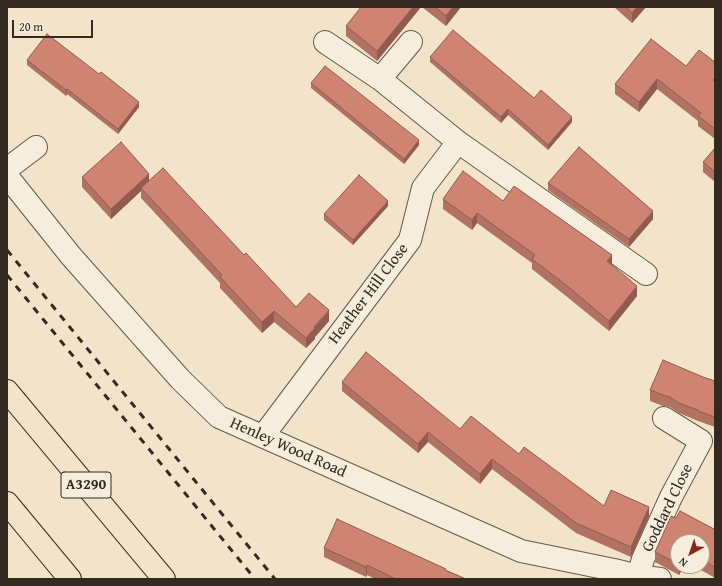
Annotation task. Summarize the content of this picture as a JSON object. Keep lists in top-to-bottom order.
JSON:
{
  "streets": {
    "main road": ["A3290"],
    "street": ["Heather Hill Close", "Henley Wood Road", "Goddard Close"]
  },
  "crossings": [
    ["Heather Hill Close", "Henley Wood Road"],
    ["Henley Wood Road", "Goddard Close"]
  ],
  "scale_bar": "20 m",
  "north": "bottom left"
}
